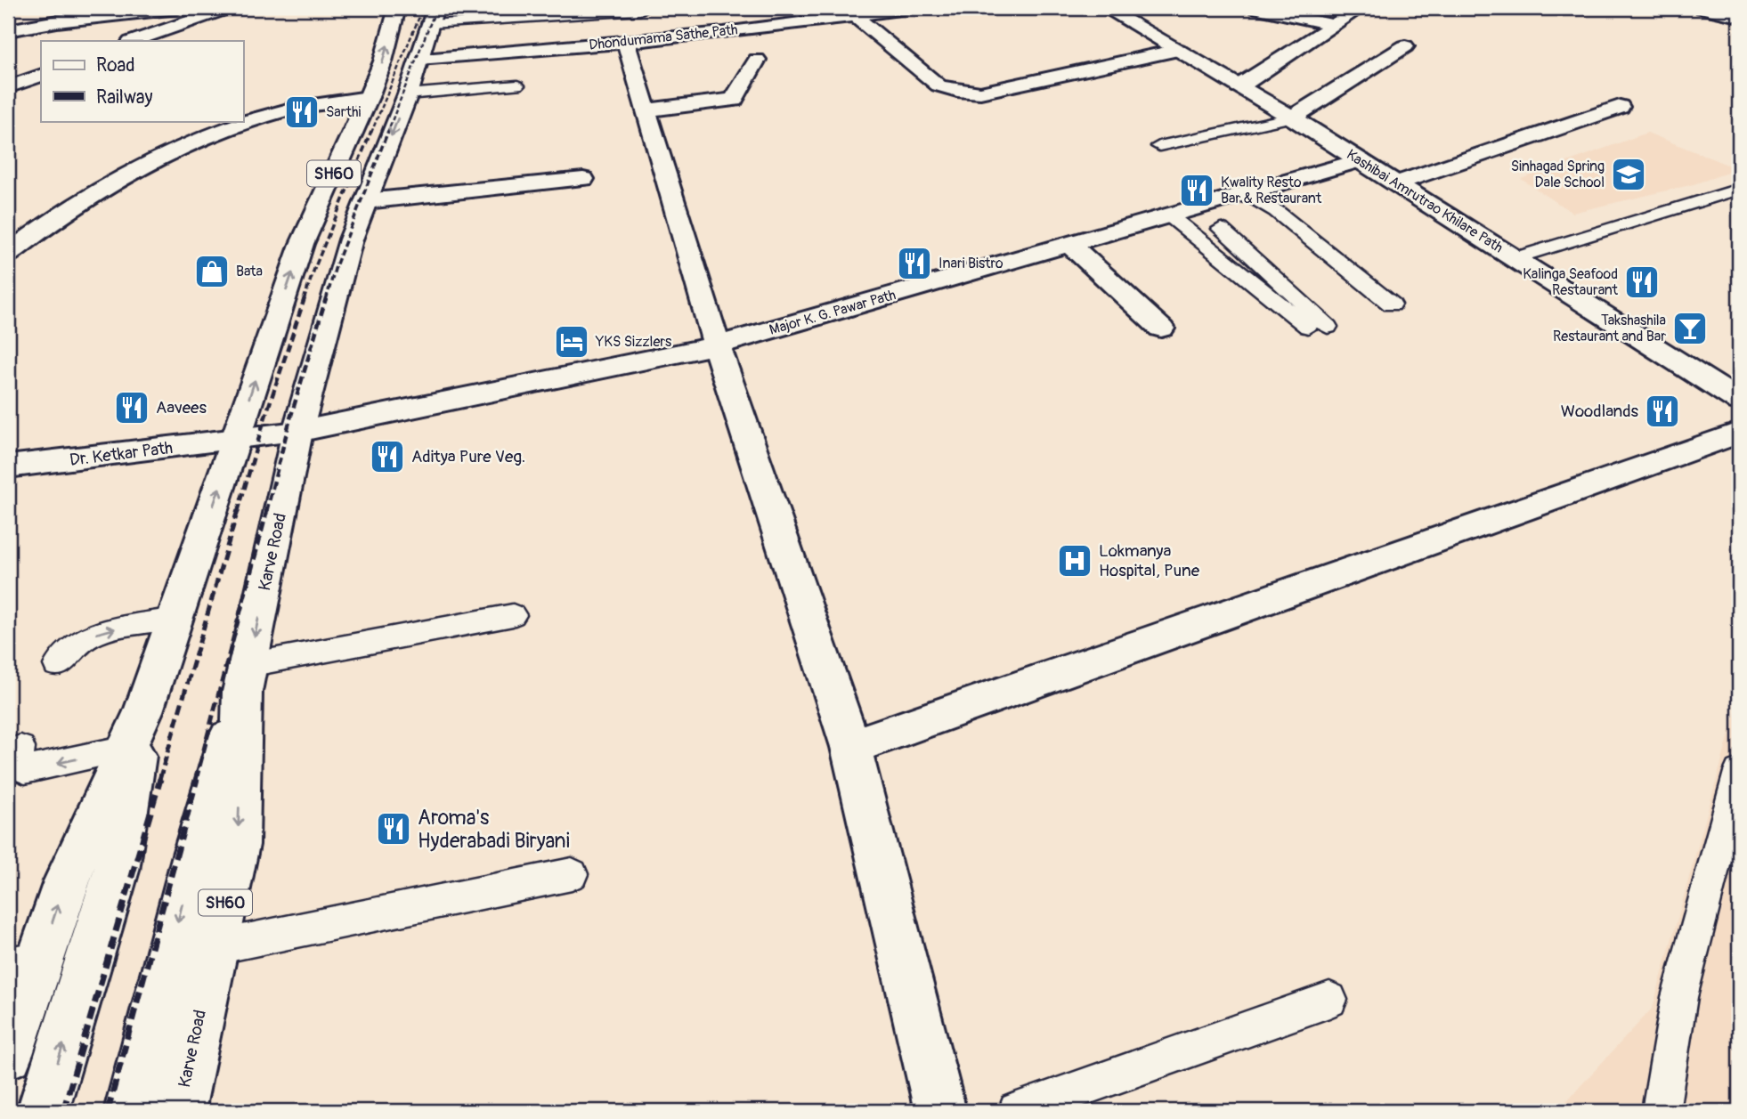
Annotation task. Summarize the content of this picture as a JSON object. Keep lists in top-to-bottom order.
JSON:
{
  "streets": {
    "street": [
      "Dhondumama Sathe Path",
      "SH60",
      "Kashibai Amrutrao Khilare Path",
      "Major K. G. Pawar Path",
      "Dr. Ketkar Path",
      "Karve Road"
    ]
  },
  "crossings": [
    ["Dhondumama Sathe Path", "Karve Road"],
    ["SH60", "Dr. Ketkar Path"],
    ["Kashibai Amrutrao Khilare Path", "Major K. G. Pawar Path"],
    ["Major K. G. Pawar Path", "Dr. Ketkar Path"],
    ["Major K. G. Pawar Path", "Karve Road"],
    ["Dr. Ketkar Path", "Karve Road"]
  ],
  "places": {
    "restaurant": [
      "Sarthi",
      "Kwality Resto Bar & Restaurant",
      "Inari Bistro",
      "Kalinga Seafood Restaurant",
      "Aavees",
      "Woodlands",
      "Aditya Pure Veg.",
      "Aroma's Hyderabadi Biryani"
    ],
    "school or university": ["Sinhagad Spring Dale School"],
    "shop": ["Bata"],
    "bar": ["Takshashila Restaurant and Bar"],
    "hotel": ["YKS Sizzlers"],
    "hospital": ["Lokmanya Hospital, Pune"]
  },
  "legend": ["Road", "Railway"]
}
